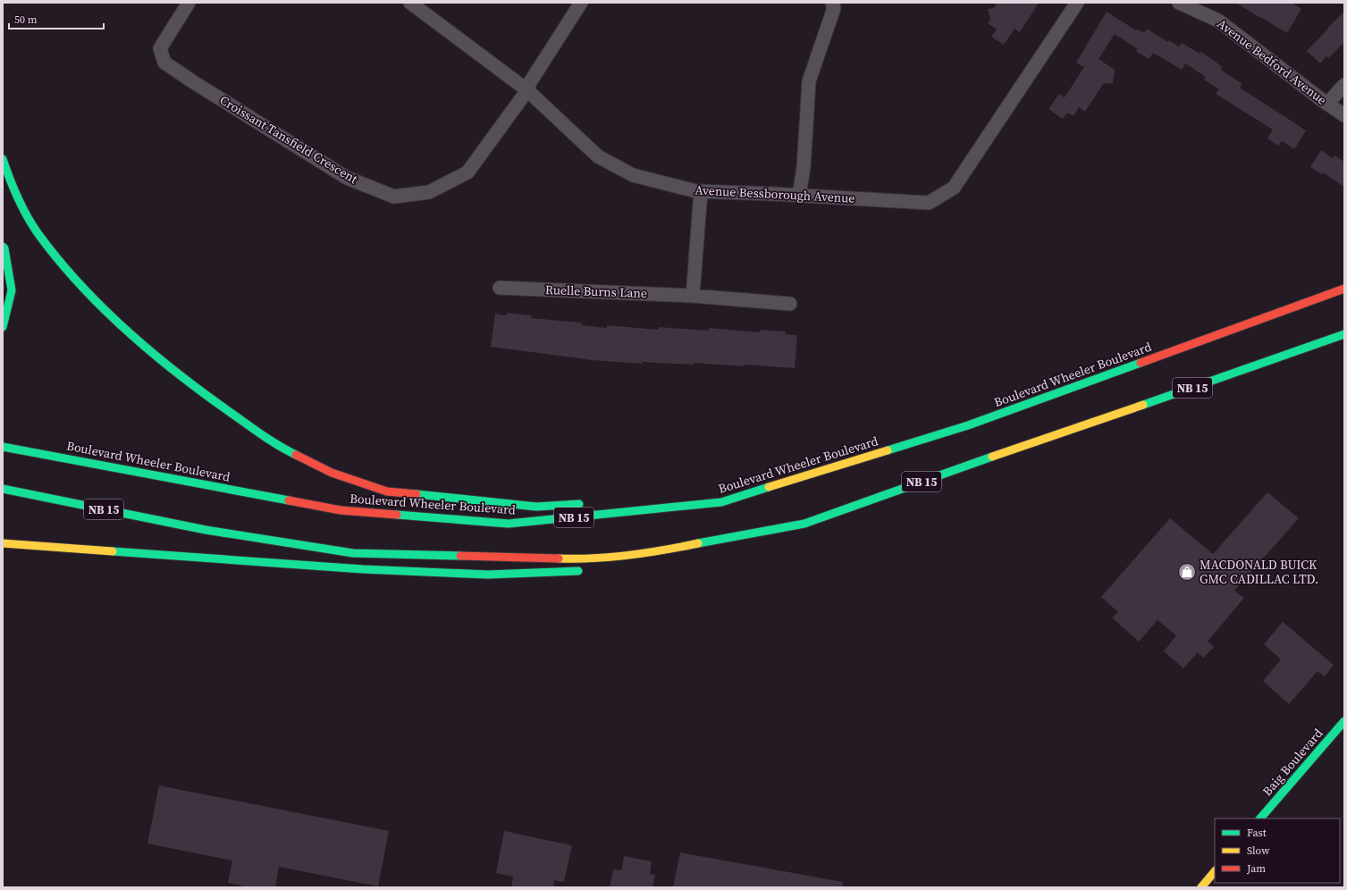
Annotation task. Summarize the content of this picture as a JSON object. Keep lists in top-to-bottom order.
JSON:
{
  "streets": {
    "main road": ["Boulevard Wheeler Boulevard", "NB 15", "Baig Boulevard"],
    "street": [
      "Avenue Bedford Avenue",
      "Croissant Tansfield Crescent",
      "Avenue Bessborough Avenue",
      "Ruelle Burns Lane"
    ]
  },
  "crossings": [
    ["Croissant Tansfield Crescent", "Avenue Bessborough Avenue"]
  ],
  "places": {
    "shop": ["MACDONALD BUICK GMC CADILLAC LTD."]
  },
  "legend": ["Fast", "Slow", "Jam"],
  "scale_bar": "50 m"
}
